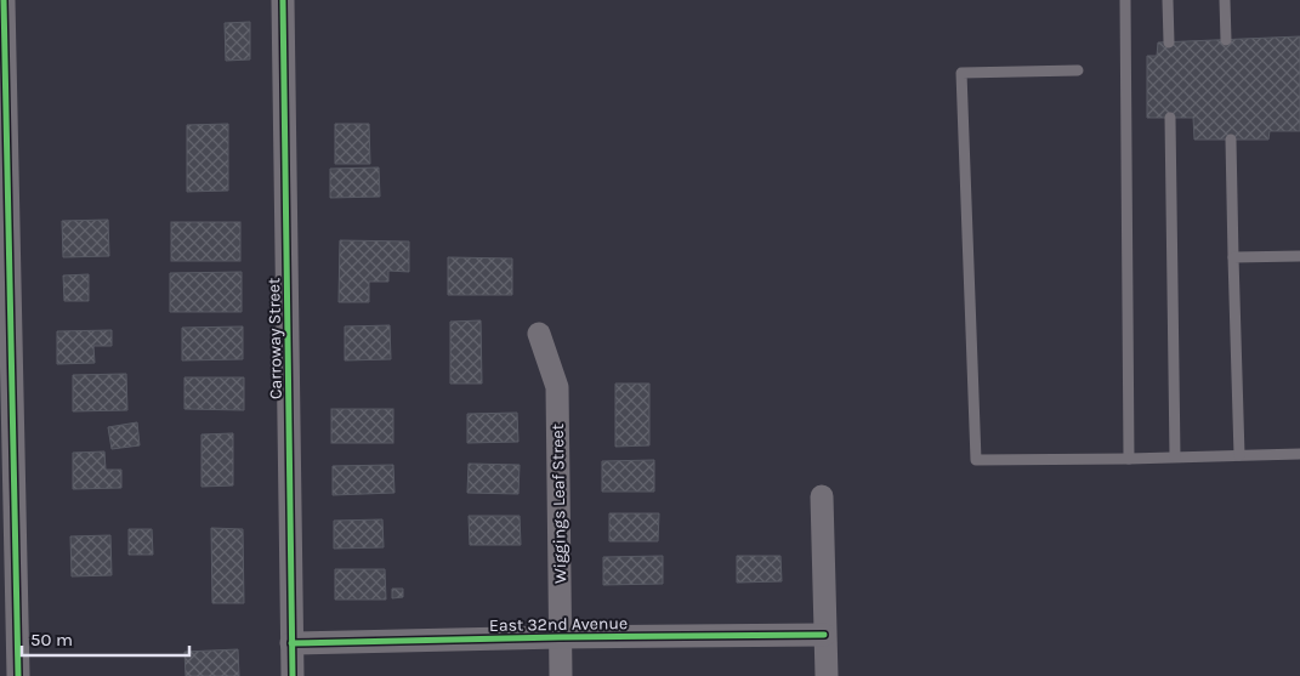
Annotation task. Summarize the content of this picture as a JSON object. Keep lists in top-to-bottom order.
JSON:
{
  "streets": {
    "street": ["Carroway Street", "Wiggings Leaf Street", "East 32nd Avenue"]
  },
  "crossings": [
    ["Carroway Street", "East 32nd Avenue"],
    ["Wiggings Leaf Street", "East 32nd Avenue"]
  ],
  "scale_bar": "50 m"
}
